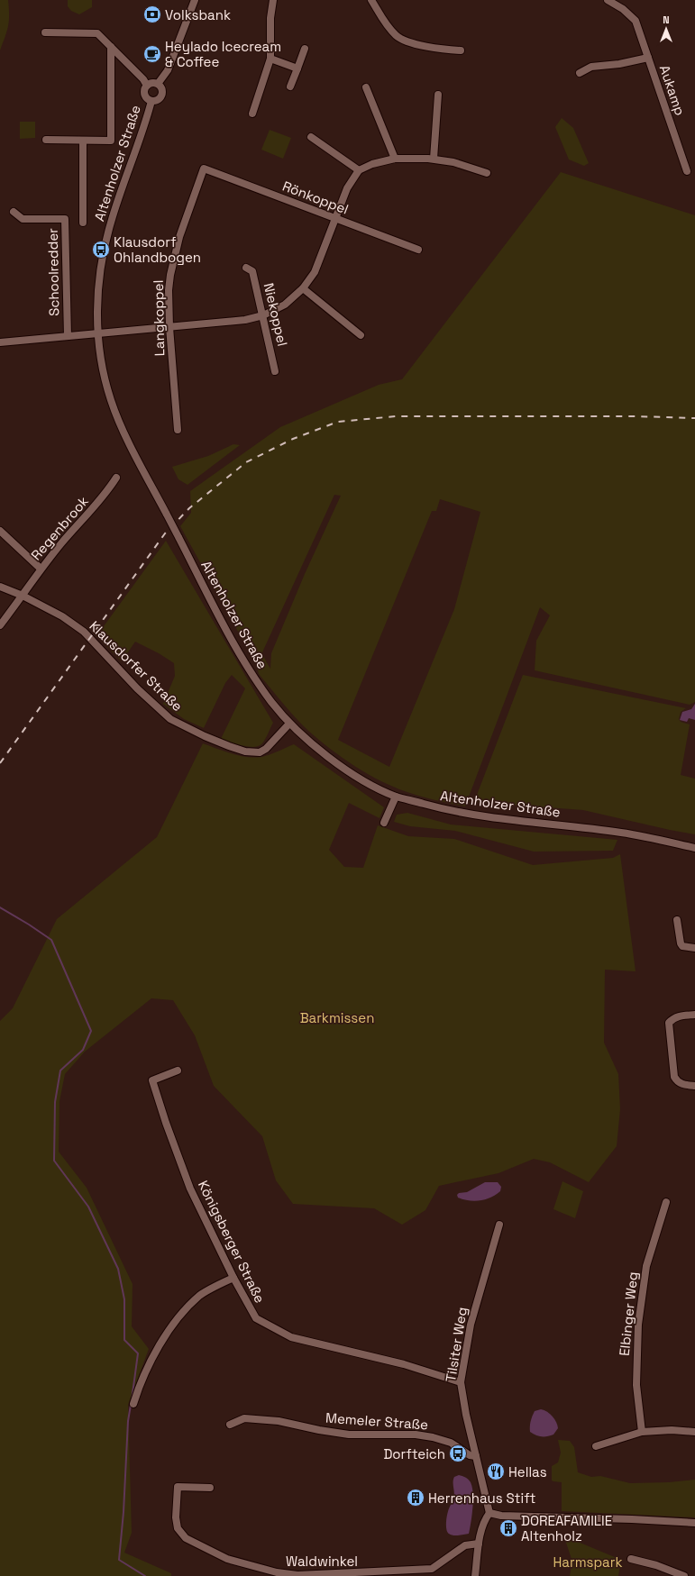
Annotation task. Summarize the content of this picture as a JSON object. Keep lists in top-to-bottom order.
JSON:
{
  "streets": {
    "street": [
      "Aukamp",
      "Altenholzer Straße",
      "Rönkoppel",
      "Schoolredder",
      "Niekoppel",
      "Langkoppel",
      "Regenbrook",
      "Klausdorfer Straße",
      "Königsberger Straße",
      "Elbinger Weg",
      "Tilsiter Weg",
      "Memeler Straße",
      "Waldwinkel"
    ]
  },
  "crossings": [
    ["Altenholzer Straße", "Schoolredder"],
    ["Altenholzer Straße", "Klausdorfer Straße"],
    ["Rönkoppel", "Schoolredder"],
    ["Rönkoppel", "Langkoppel"],
    ["Schoolredder", "Niekoppel"],
    ["Schoolredder", "Langkoppel"],
    ["Regenbrook", "Klausdorfer Straße"],
    ["Königsberger Straße", "Tilsiter Weg"],
    ["Tilsiter Weg", "Memeler Straße"]
  ],
  "parks": ["Barkmissen", "Harmspark"],
  "places": {
    "bank": ["Volksbank"],
    "cafe": ["Heylado Icecream & Coffee"],
    "bus stop": ["Klausdorf Ohlandbogen", "Dorfteich"],
    "restaurant": ["Hellas"],
    "building": ["Herrenhaus Stift", "DOREAFAMILIE Altenholz"]
  },
  "north": "top"
}
